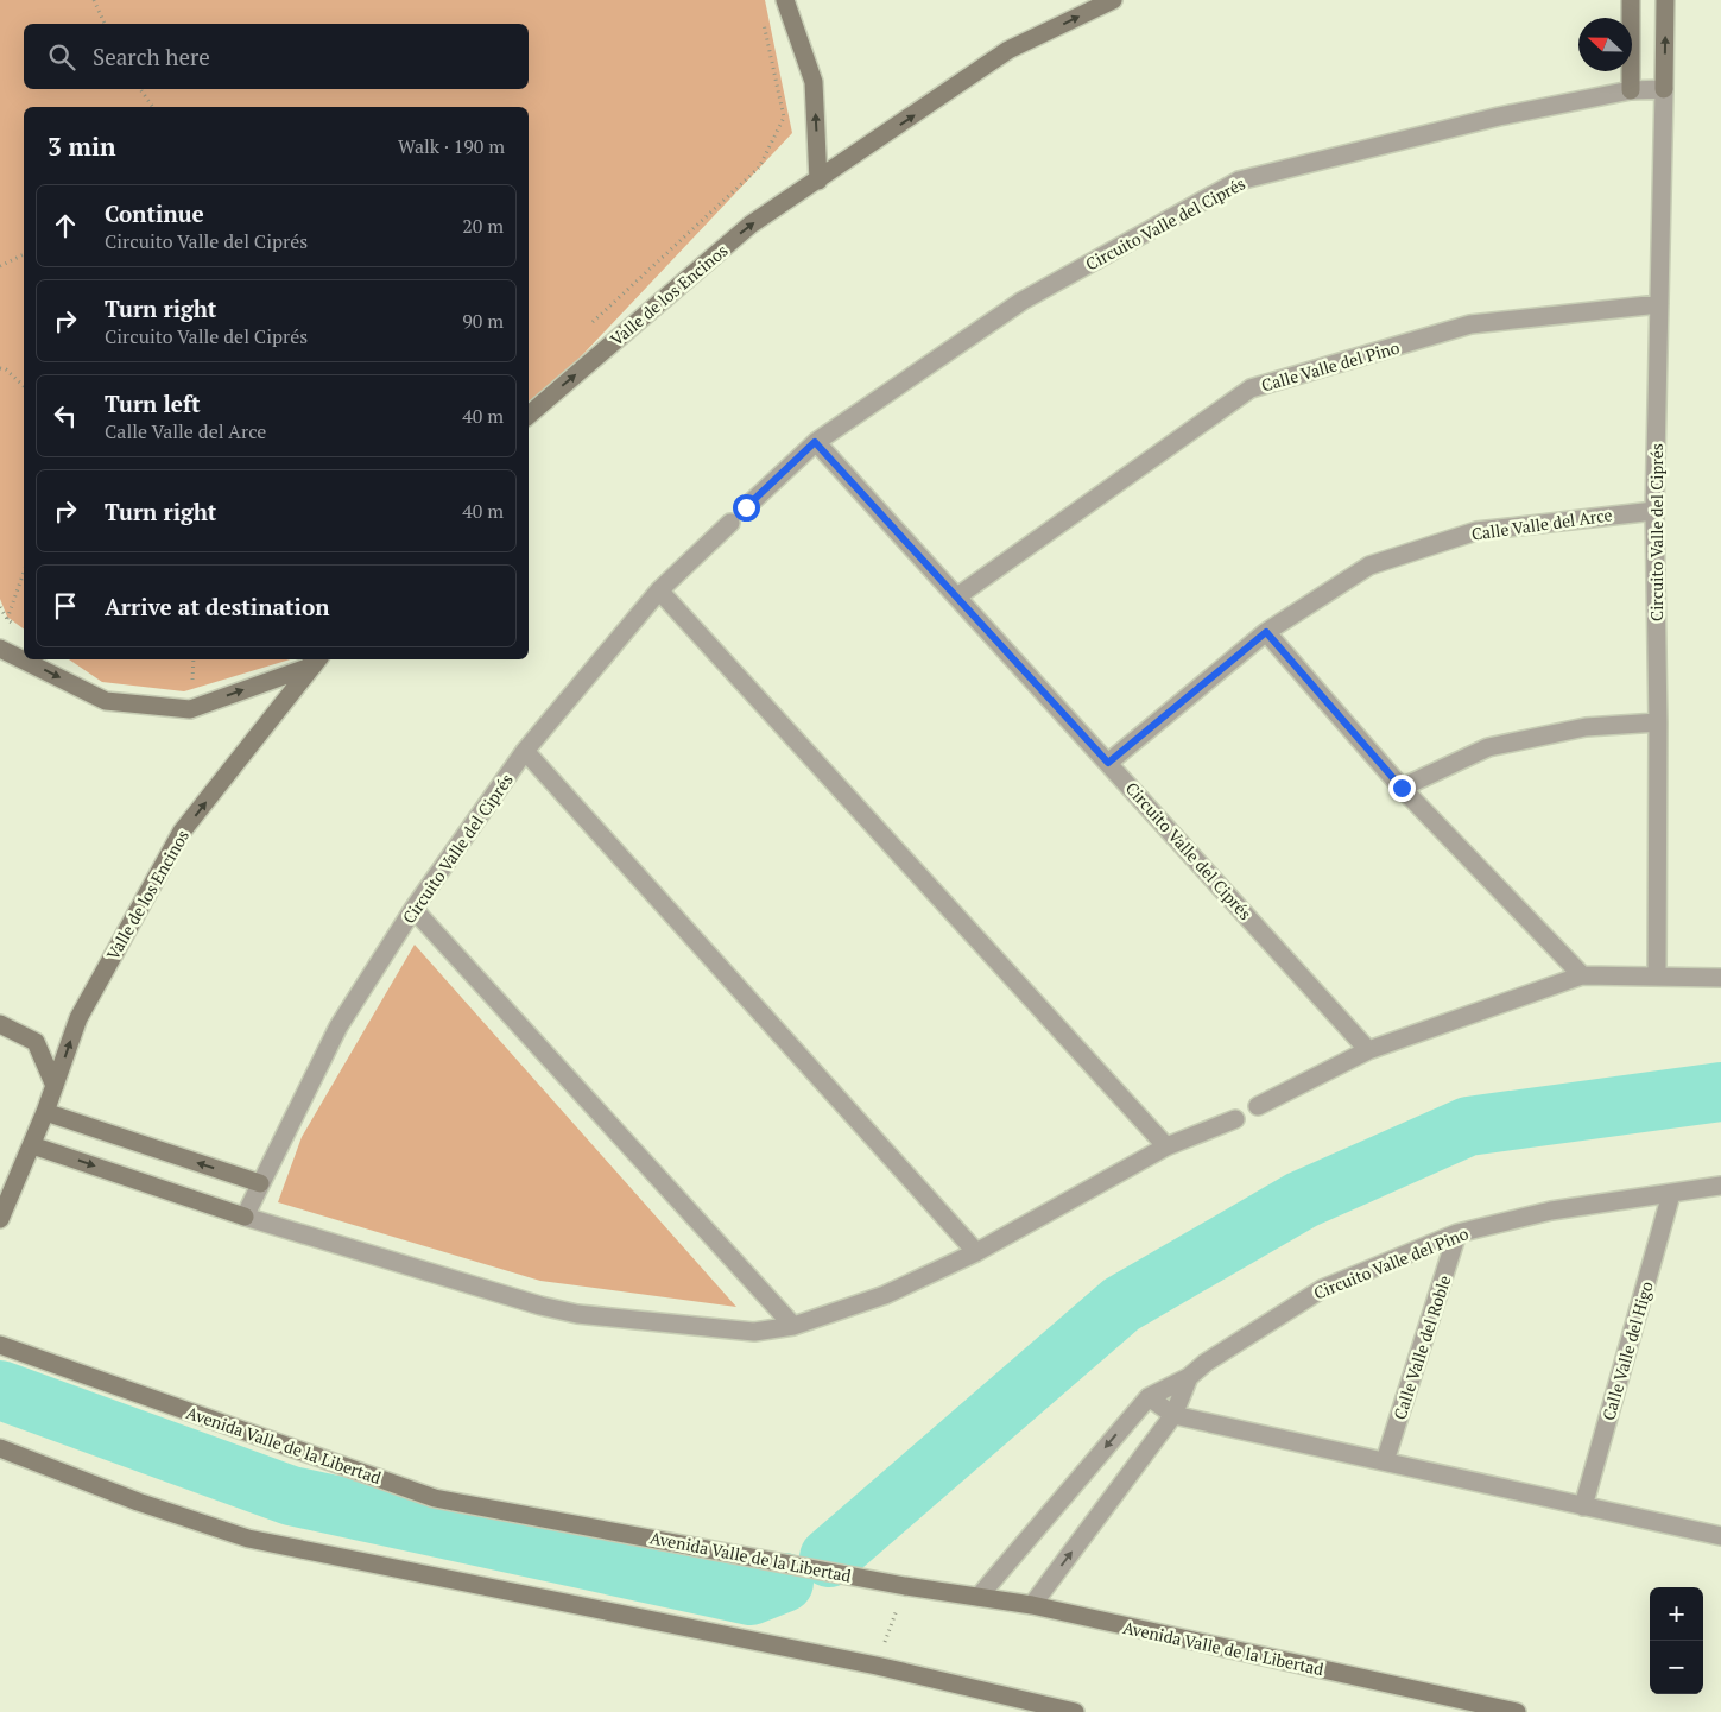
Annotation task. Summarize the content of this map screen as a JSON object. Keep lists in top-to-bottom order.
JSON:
{
  "streets": {
    "street": [
      "Circuito Valle del Ciprés",
      "Valle de los Encinos",
      "Calle Valle del Pino",
      "Calle Valle del Arce",
      "Circuito Valle del Pino",
      "Calle Valle del Roble",
      "Calle Valle del Higo",
      "Avenida Valle de la Libertad"
    ]
  },
  "crossings": [
    ["Circuito Valle del Ciprés", "Calle Valle del Pino"],
    ["Circuito Valle del Ciprés", "Calle Valle del Arce"],
    ["Circuito Valle del Pino", "Calle Valle del Roble"],
    ["Circuito Valle del Pino", "Calle Valle del Higo"],
    ["Circuito Valle del Pino", "Avenida Valle de la Libertad"]
  ],
  "one_way": ["Valle de los Encinos"],
  "north": "left",
  "page": {
    "search": "Search here",
    "heading": ["3 min", "Walk · 190 m"],
    "list": [
      ["Continue", "Circuito Valle del Ciprés", "20 m"],
      ["Turn right", "Circuito Valle del Ciprés", "90 m"],
      ["Turn left", "Calle Valle del Arce", "40 m"],
      ["Turn right", "40 m"],
      "Arrive at destination"
    ],
    "map_buttons": ["+", "−"]
  }
}
